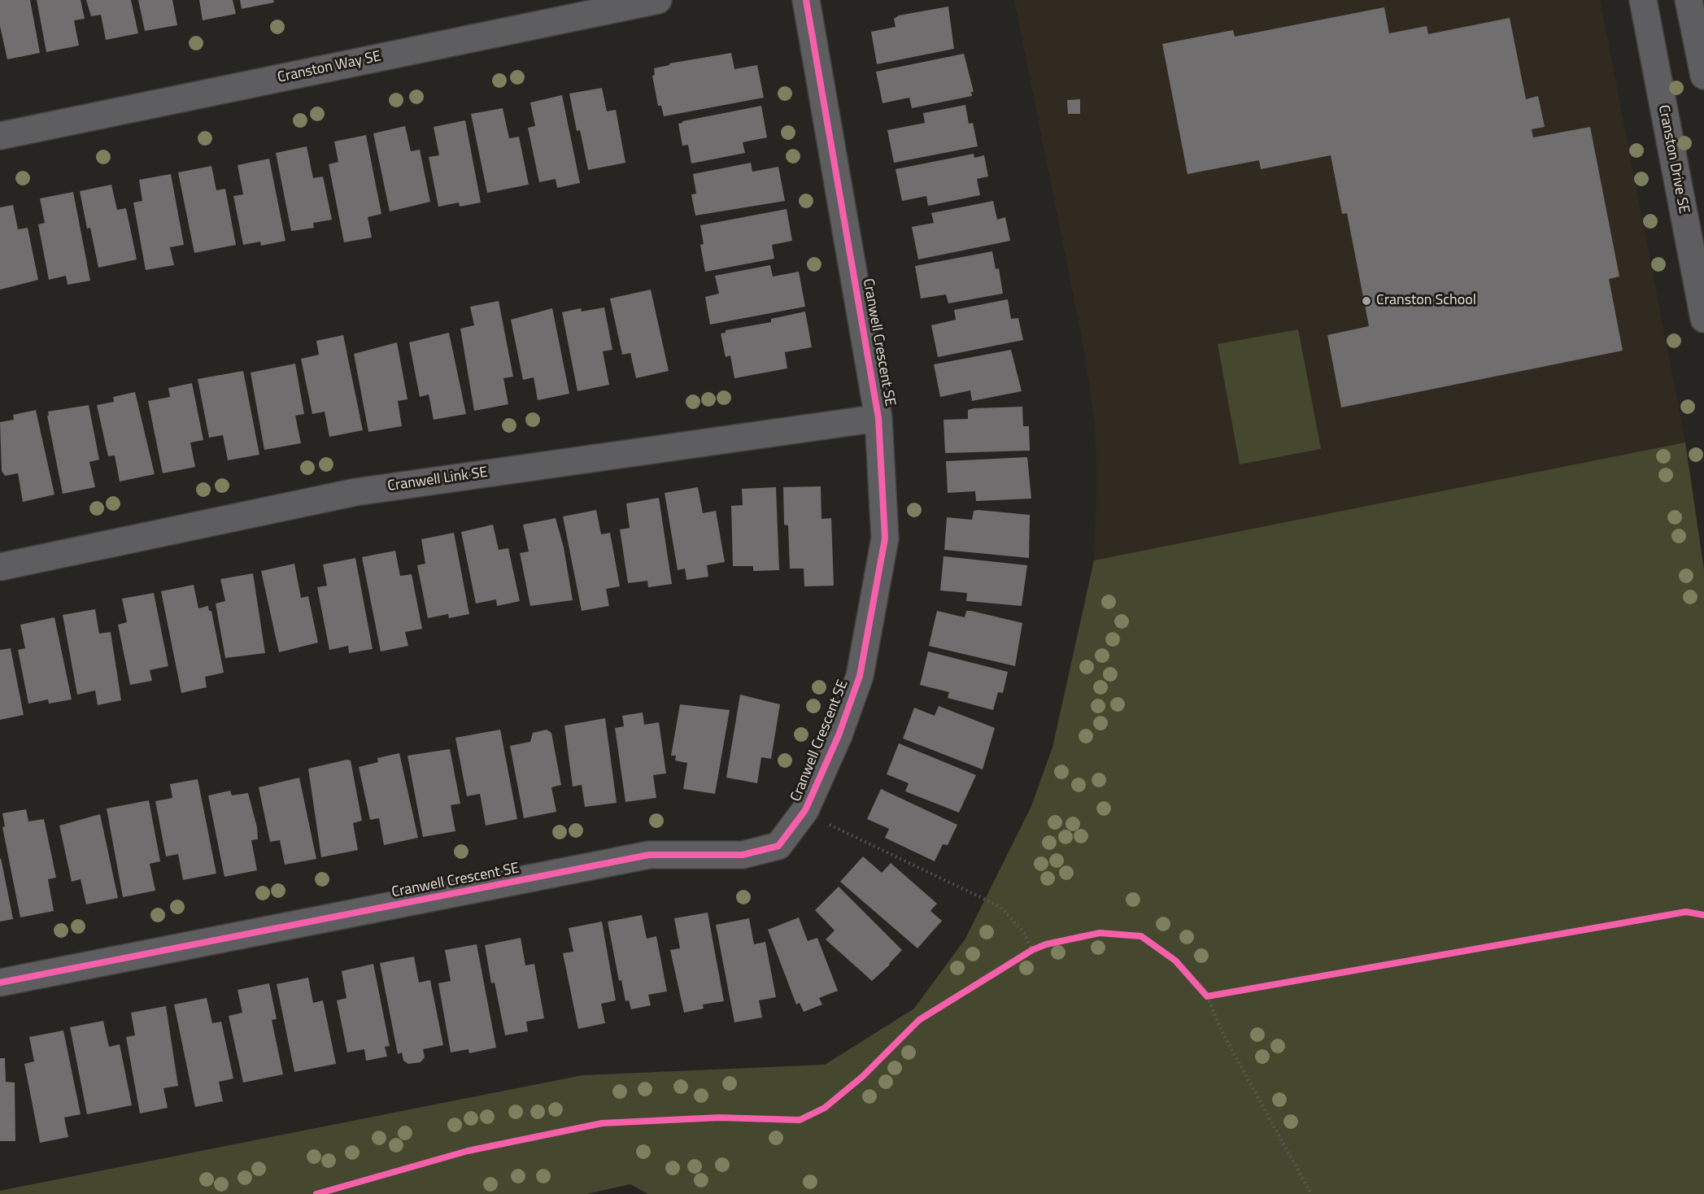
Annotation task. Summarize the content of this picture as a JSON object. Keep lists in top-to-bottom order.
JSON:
{
  "streets": {
    "street": [
      "Cranston Way SE",
      "Cranston Drive SE",
      "Cranwell Crescent SE",
      "Cranwell Link SE"
    ]
  },
  "crossings": [
    ["Cranwell Crescent SE", "Cranwell Link SE"]
  ],
  "places": ["Cranston School"]
}
